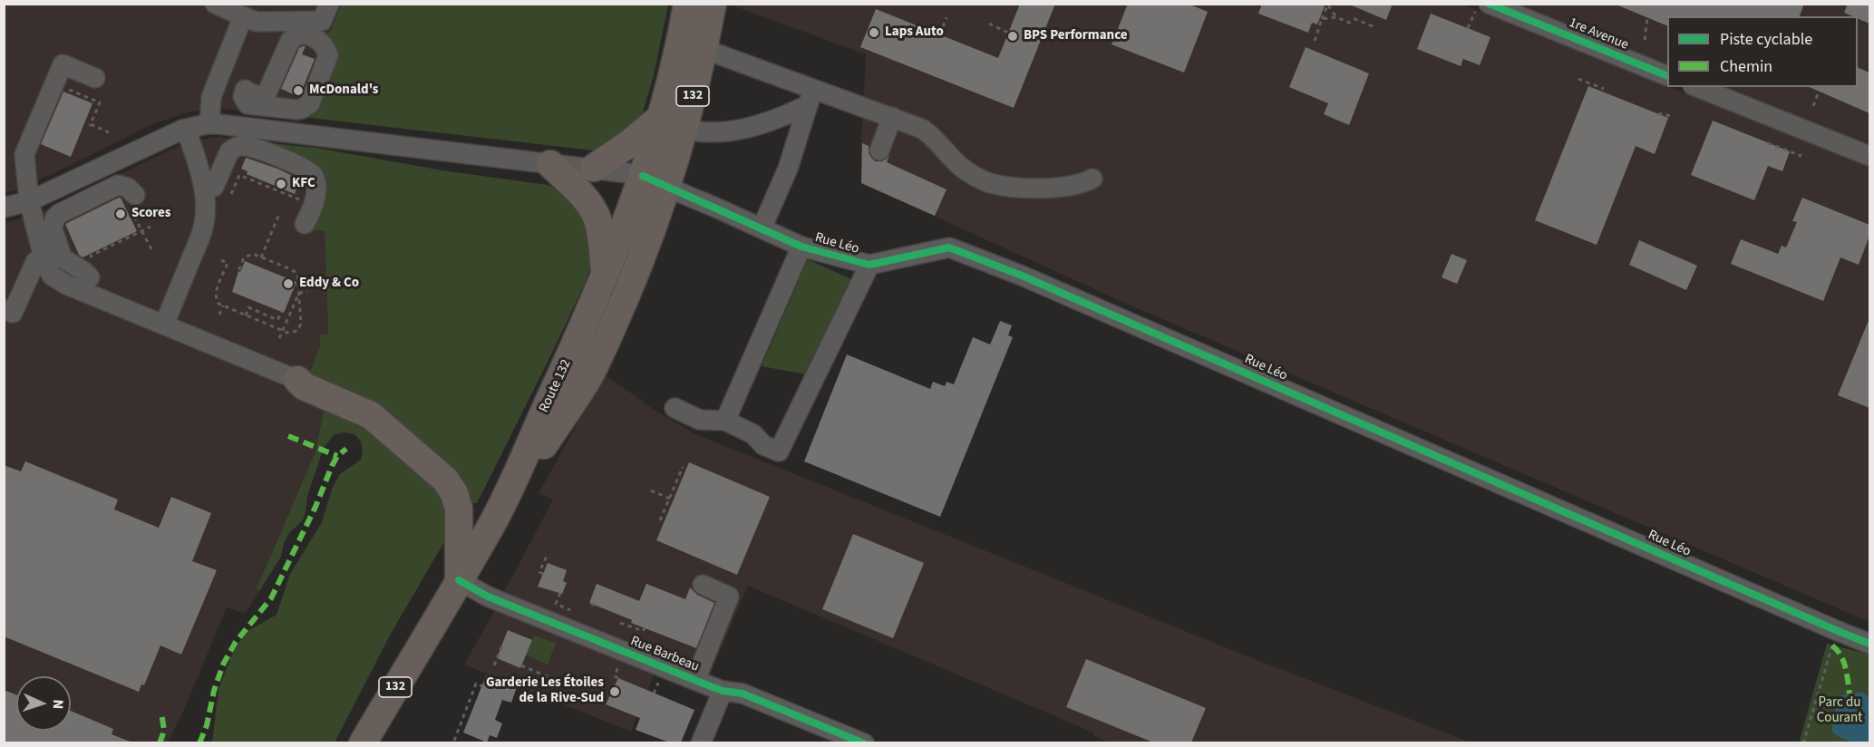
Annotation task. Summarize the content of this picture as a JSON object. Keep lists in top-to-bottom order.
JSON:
{
  "streets": {
    "highway": ["132", "Route 132"],
    "street": ["1re Avenue", "Rue Léo", "Rue Barbeau"]
  },
  "crossings": [
    ["Rue Léo", "Route 132"],
    ["Route 132", "Rue Barbeau"]
  ],
  "parks": ["Parc du Courant"],
  "places": [
    "Laps Auto",
    "BPS Performance",
    "McDonald's",
    "KFC",
    "Scores",
    "Eddy & Co",
    "Garderie Les Étoiles de la Rive-Sud"
  ],
  "legend": ["Piste cyclable", "Chemin"],
  "north": "right"
}
